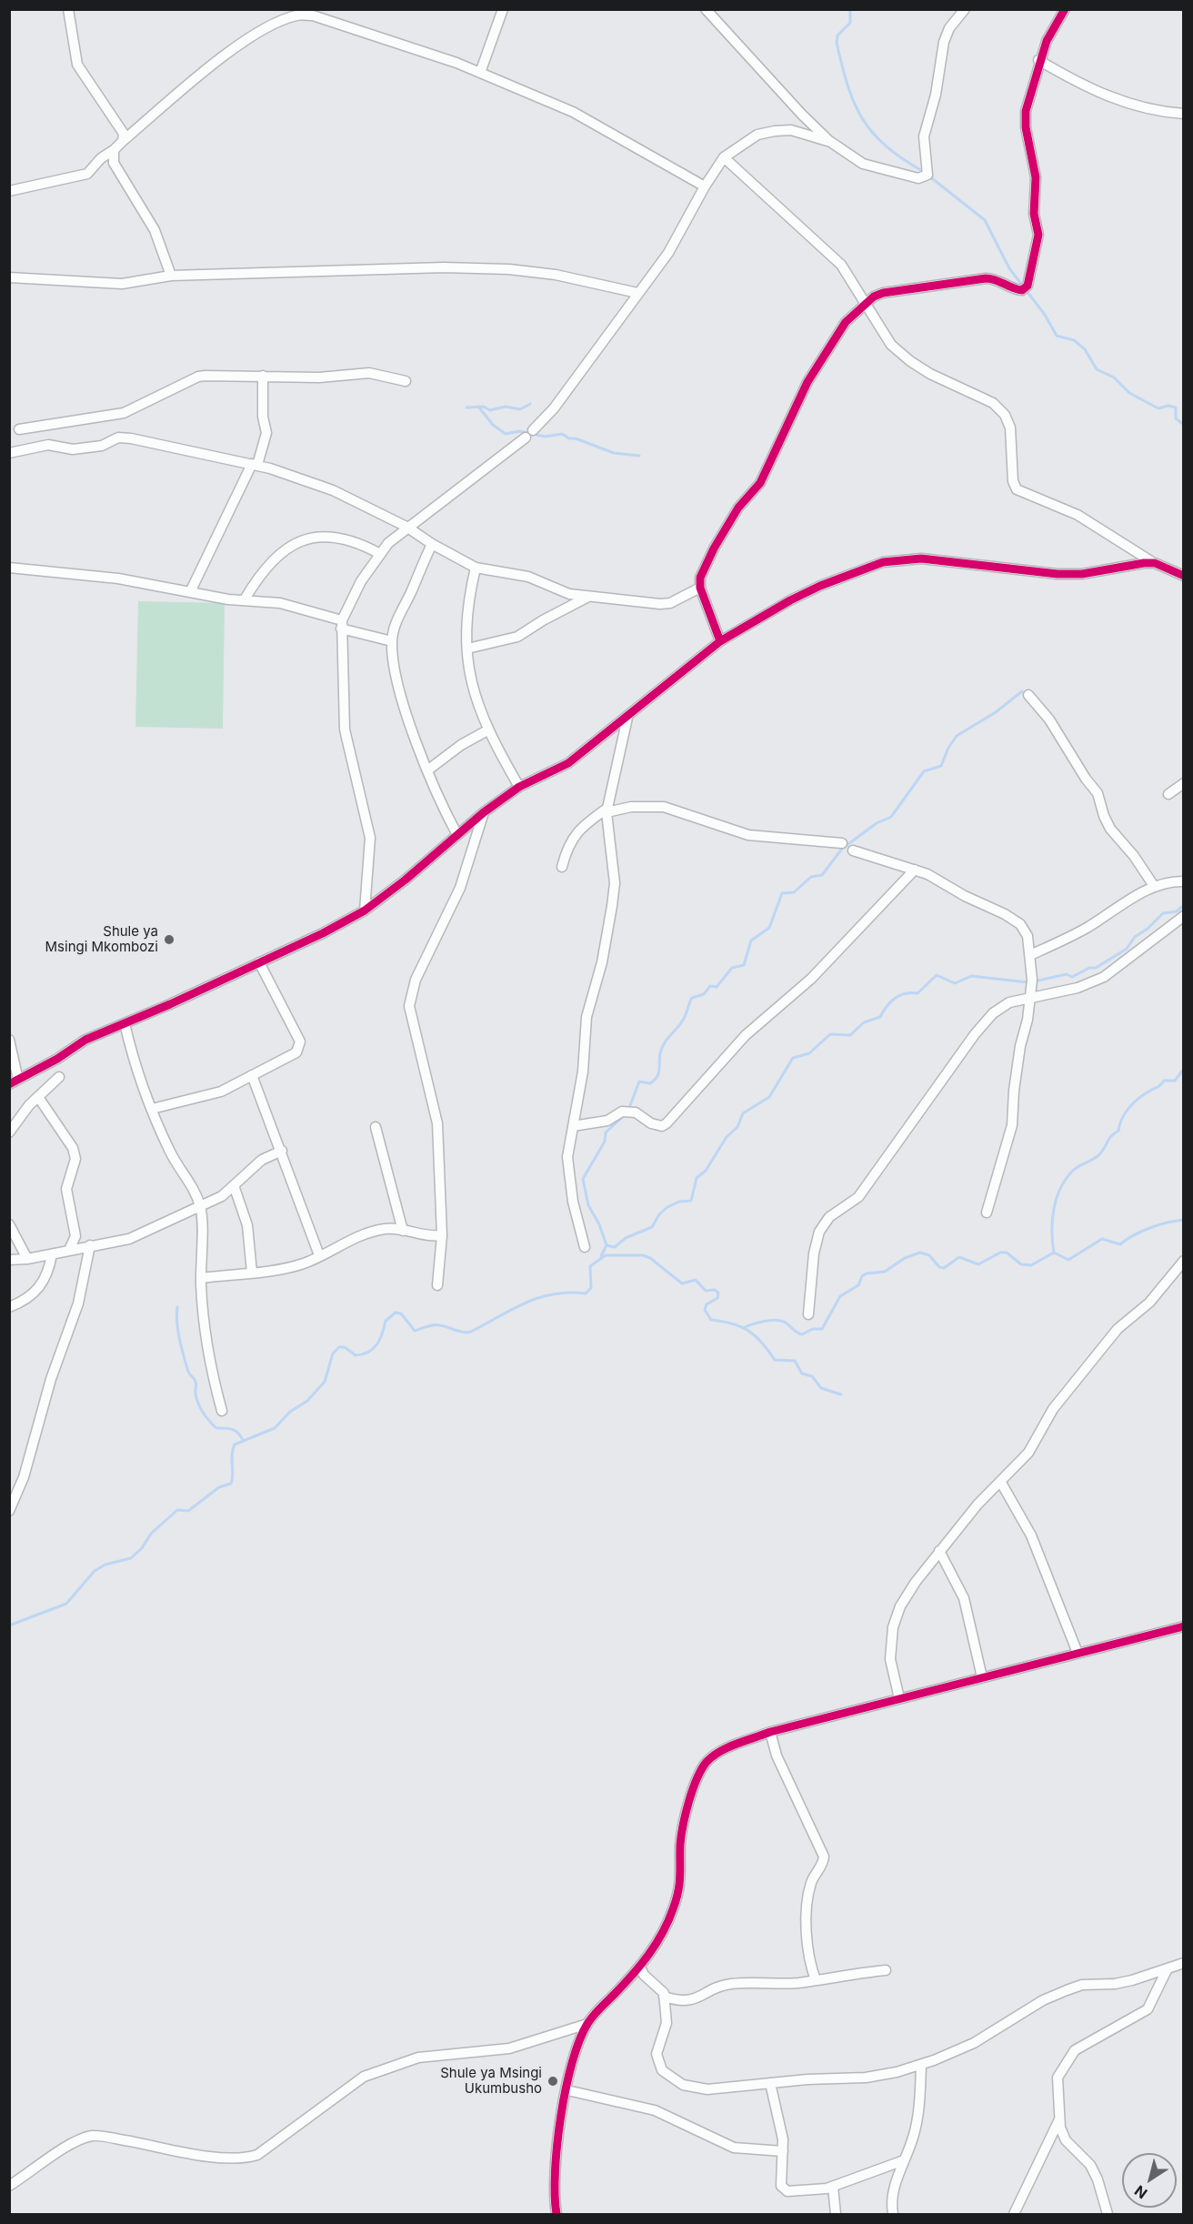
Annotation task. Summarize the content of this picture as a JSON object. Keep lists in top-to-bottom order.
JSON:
{
  "places": ["Shule ya Msingi Mkombozi", "Shule ya Msingi Ukumbusho"],
  "north": "bottom left"
}
